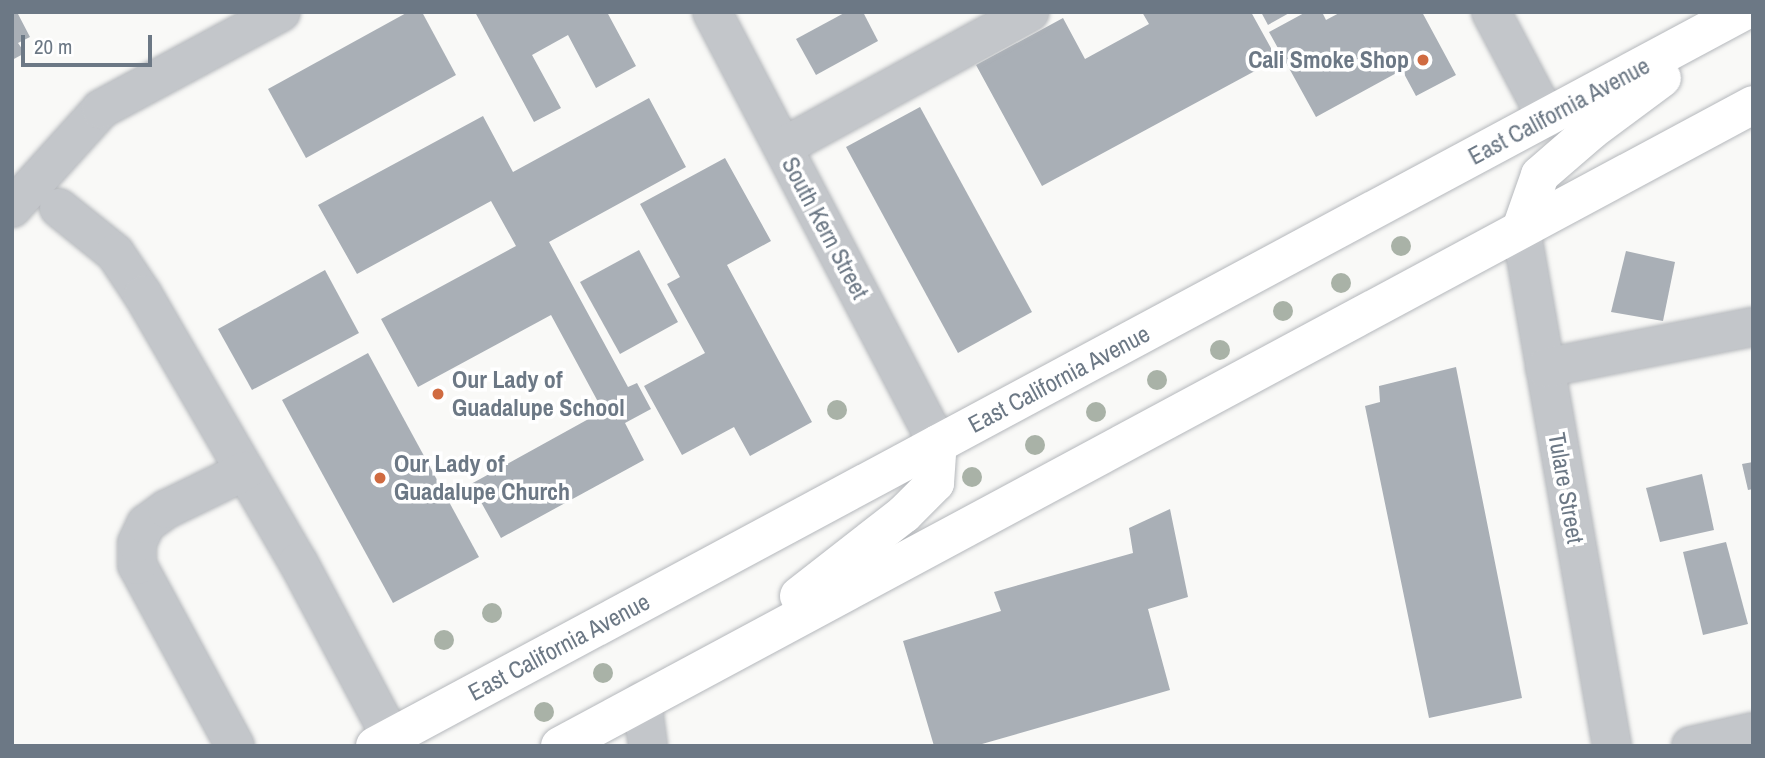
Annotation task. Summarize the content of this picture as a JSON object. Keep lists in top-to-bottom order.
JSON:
{
  "streets": {
    "main road": ["East California Avenue"],
    "street": ["South Kern Street", "Tulare Street"]
  },
  "crossings": [
    ["East California Avenue", "South Kern Street"]
  ],
  "places": ["Cali Smoke Shop", "Our Lady of Guadalupe School", "Our Lady of Guadalupe Church"],
  "scale_bar": "20 m"
}
